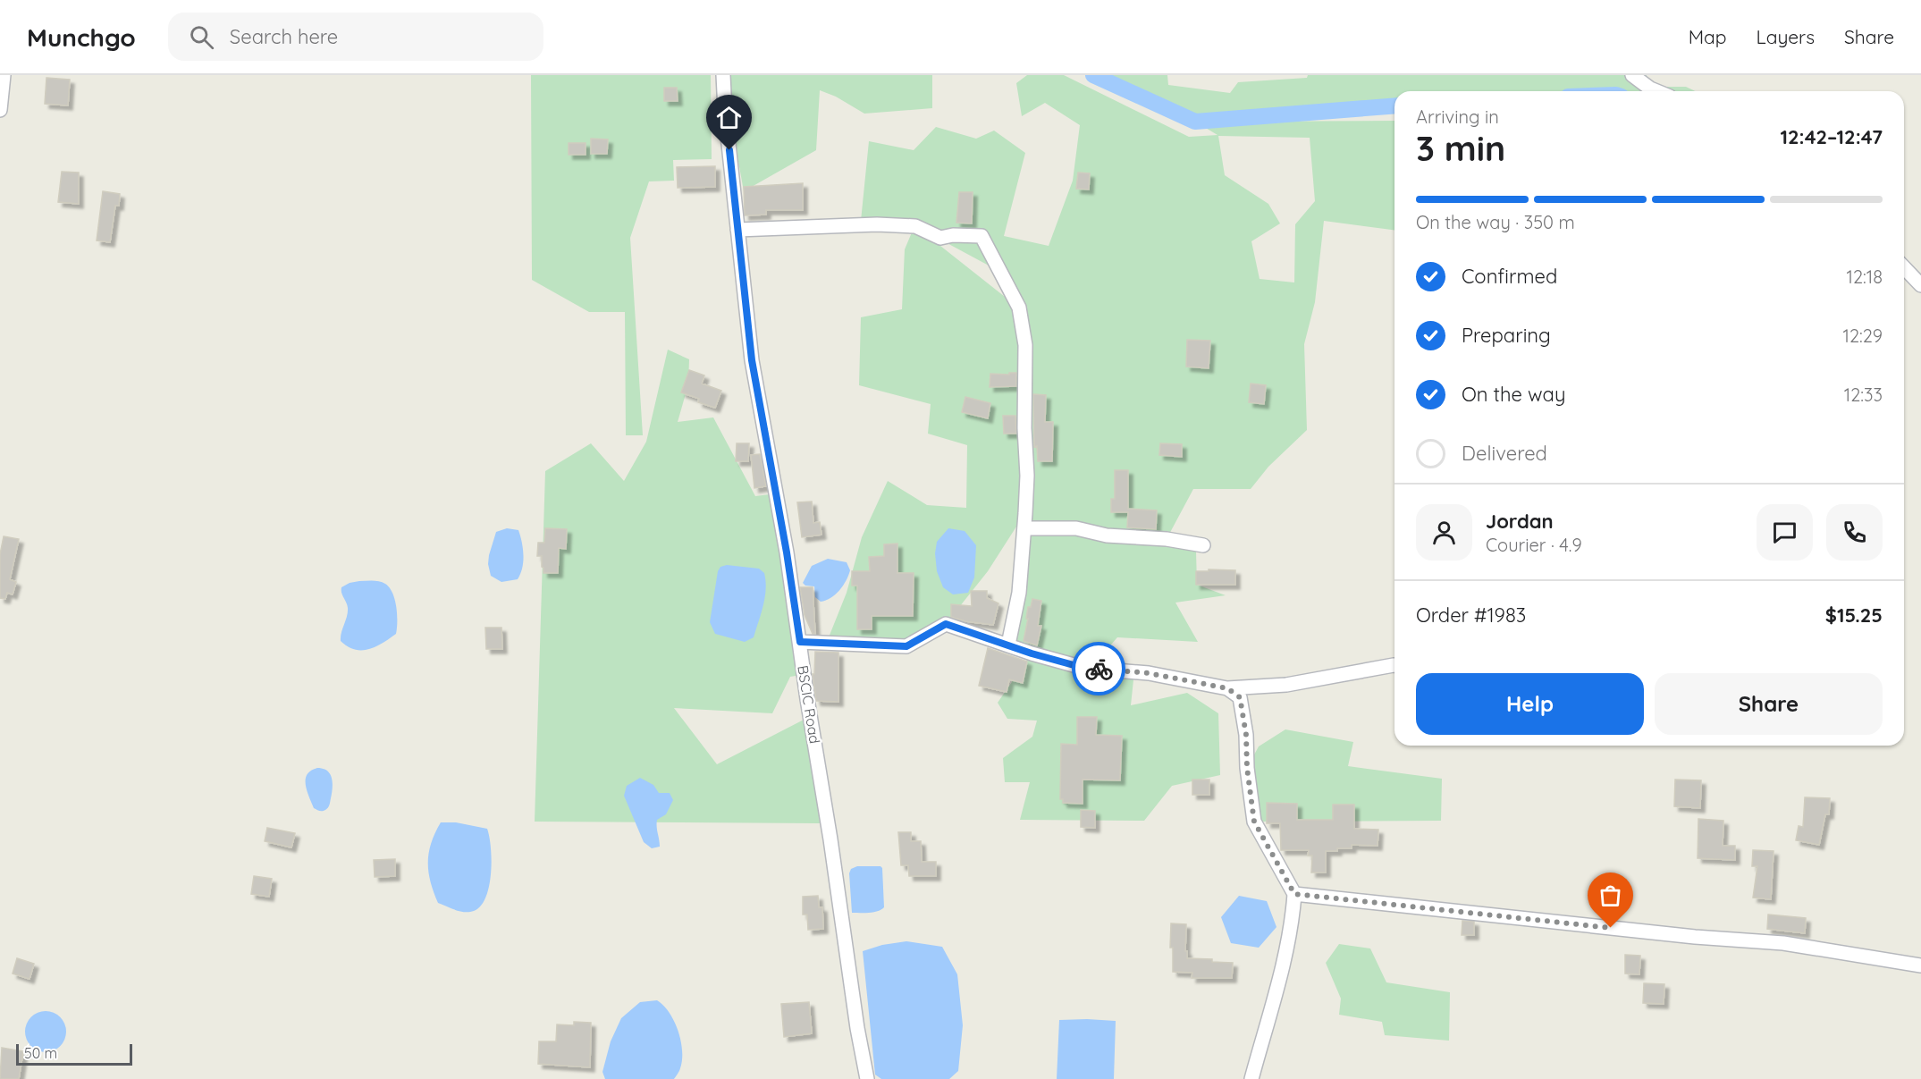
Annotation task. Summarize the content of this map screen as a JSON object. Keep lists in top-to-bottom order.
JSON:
{
  "streets": {
    "street": ["BSCIC Road"]
  },
  "scale_bar": "50 m",
  "page": {
    "header": "Munchgo",
    "search": "Search here",
    "nav": ["Map", "Layers", "Share"],
    "heading": ["3 min", "Arriving in", "12:42–12:47"],
    "panel": [
      "Jordan",
      "Courier · 4.9",
      "Order #1983",
      "$15.25"
    ],
    "bar": "On the way · 350 m",
    "list": [
      ["Confirmed", "12:18"],
      ["Preparing", "12:29"],
      ["On the way", "12:33"],
      "Delivered"
    ],
    "buttons": ["Help", "Share"],
    "scale": "50 m"
  }
}
